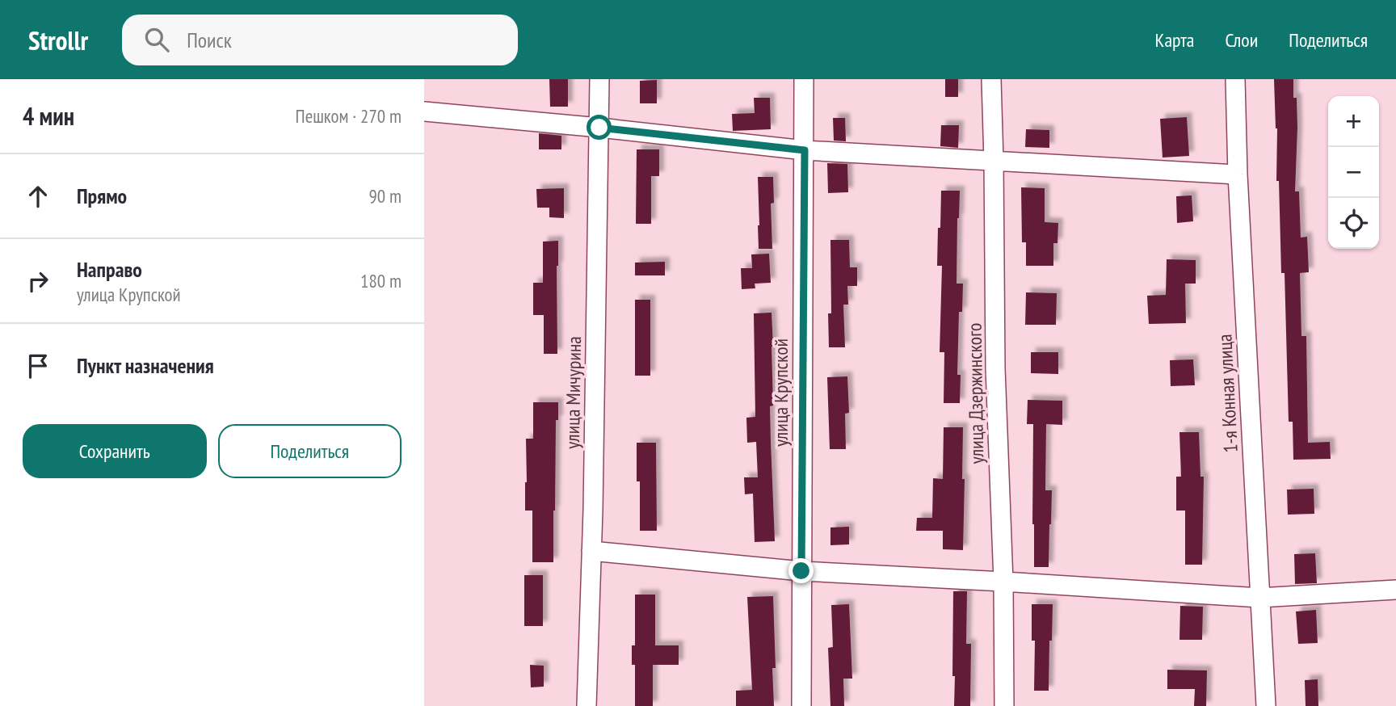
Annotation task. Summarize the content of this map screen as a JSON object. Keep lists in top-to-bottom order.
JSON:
{
  "streets": {
    "street": [
      "улица Мичурина",
      "улица Крупской",
      "улица Дзержинского",
      "1-я Конная улица"
    ]
  },
  "page": {
    "header": "Strollr",
    "search": "Поиск",
    "nav": ["Карта", "Слои", "Поделиться"],
    "heading": ["4 мин", "Пешком · 270 m"],
    "map_buttons": ["+", "−"],
    "list": [
      ["Прямо", "90 m"],
      ["Направо", "улица Крупской", "180 m"],
      "Пункт назначения"
    ],
    "buttons": ["Сохранить", "Поделиться"]
  }
}
